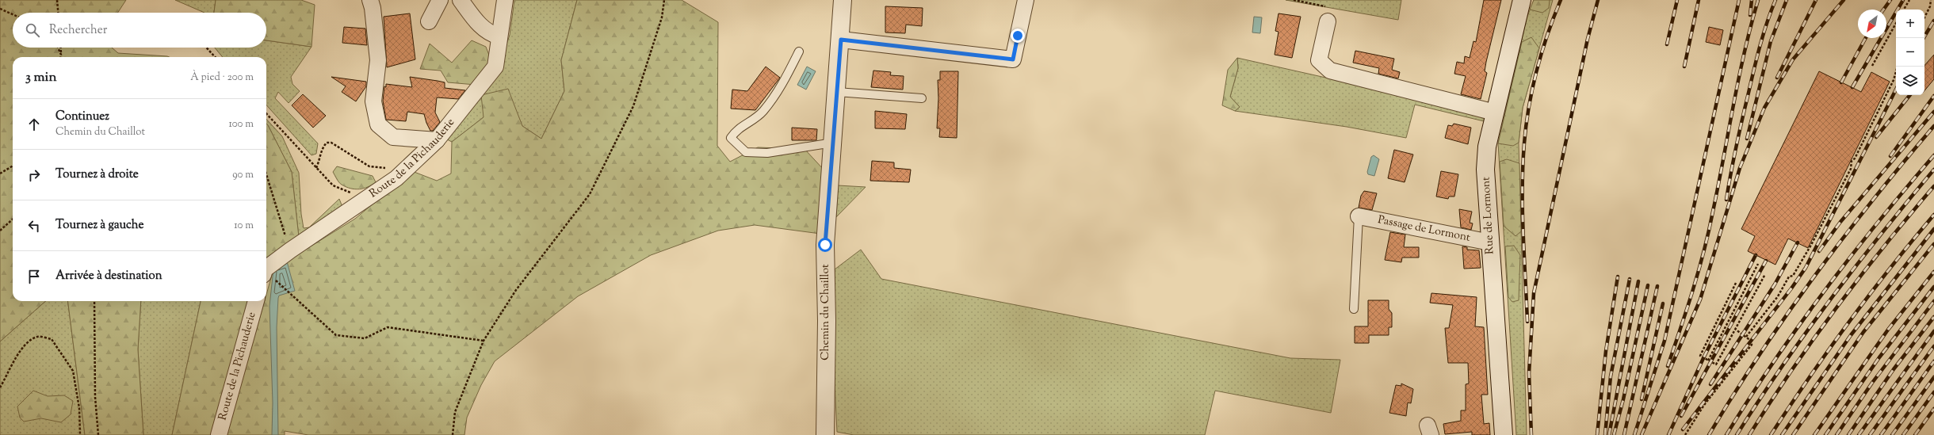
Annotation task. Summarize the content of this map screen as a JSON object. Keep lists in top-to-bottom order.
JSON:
{
  "streets": {
    "main road": ["Rue de Lormont", "Chemin du Chaillot"],
    "street": ["Route de la Pichauderie", "Passage de Lormont"]
  },
  "crossings": [
    ["Rue de Lormont", "Passage de Lormont"]
  ],
  "north": "bottom left",
  "page": {
    "map_buttons": ["+", "−"],
    "search": "Rechercher",
    "heading": ["3 min", "À pied · 200 m"],
    "list": [
      ["Continuez", "Chemin du Chaillot", "100 m"],
      ["Tournez à droite", "90 m"],
      ["Tournez à gauche", "10 m"],
      "Arrivée à destination"
    ]
  }
}
